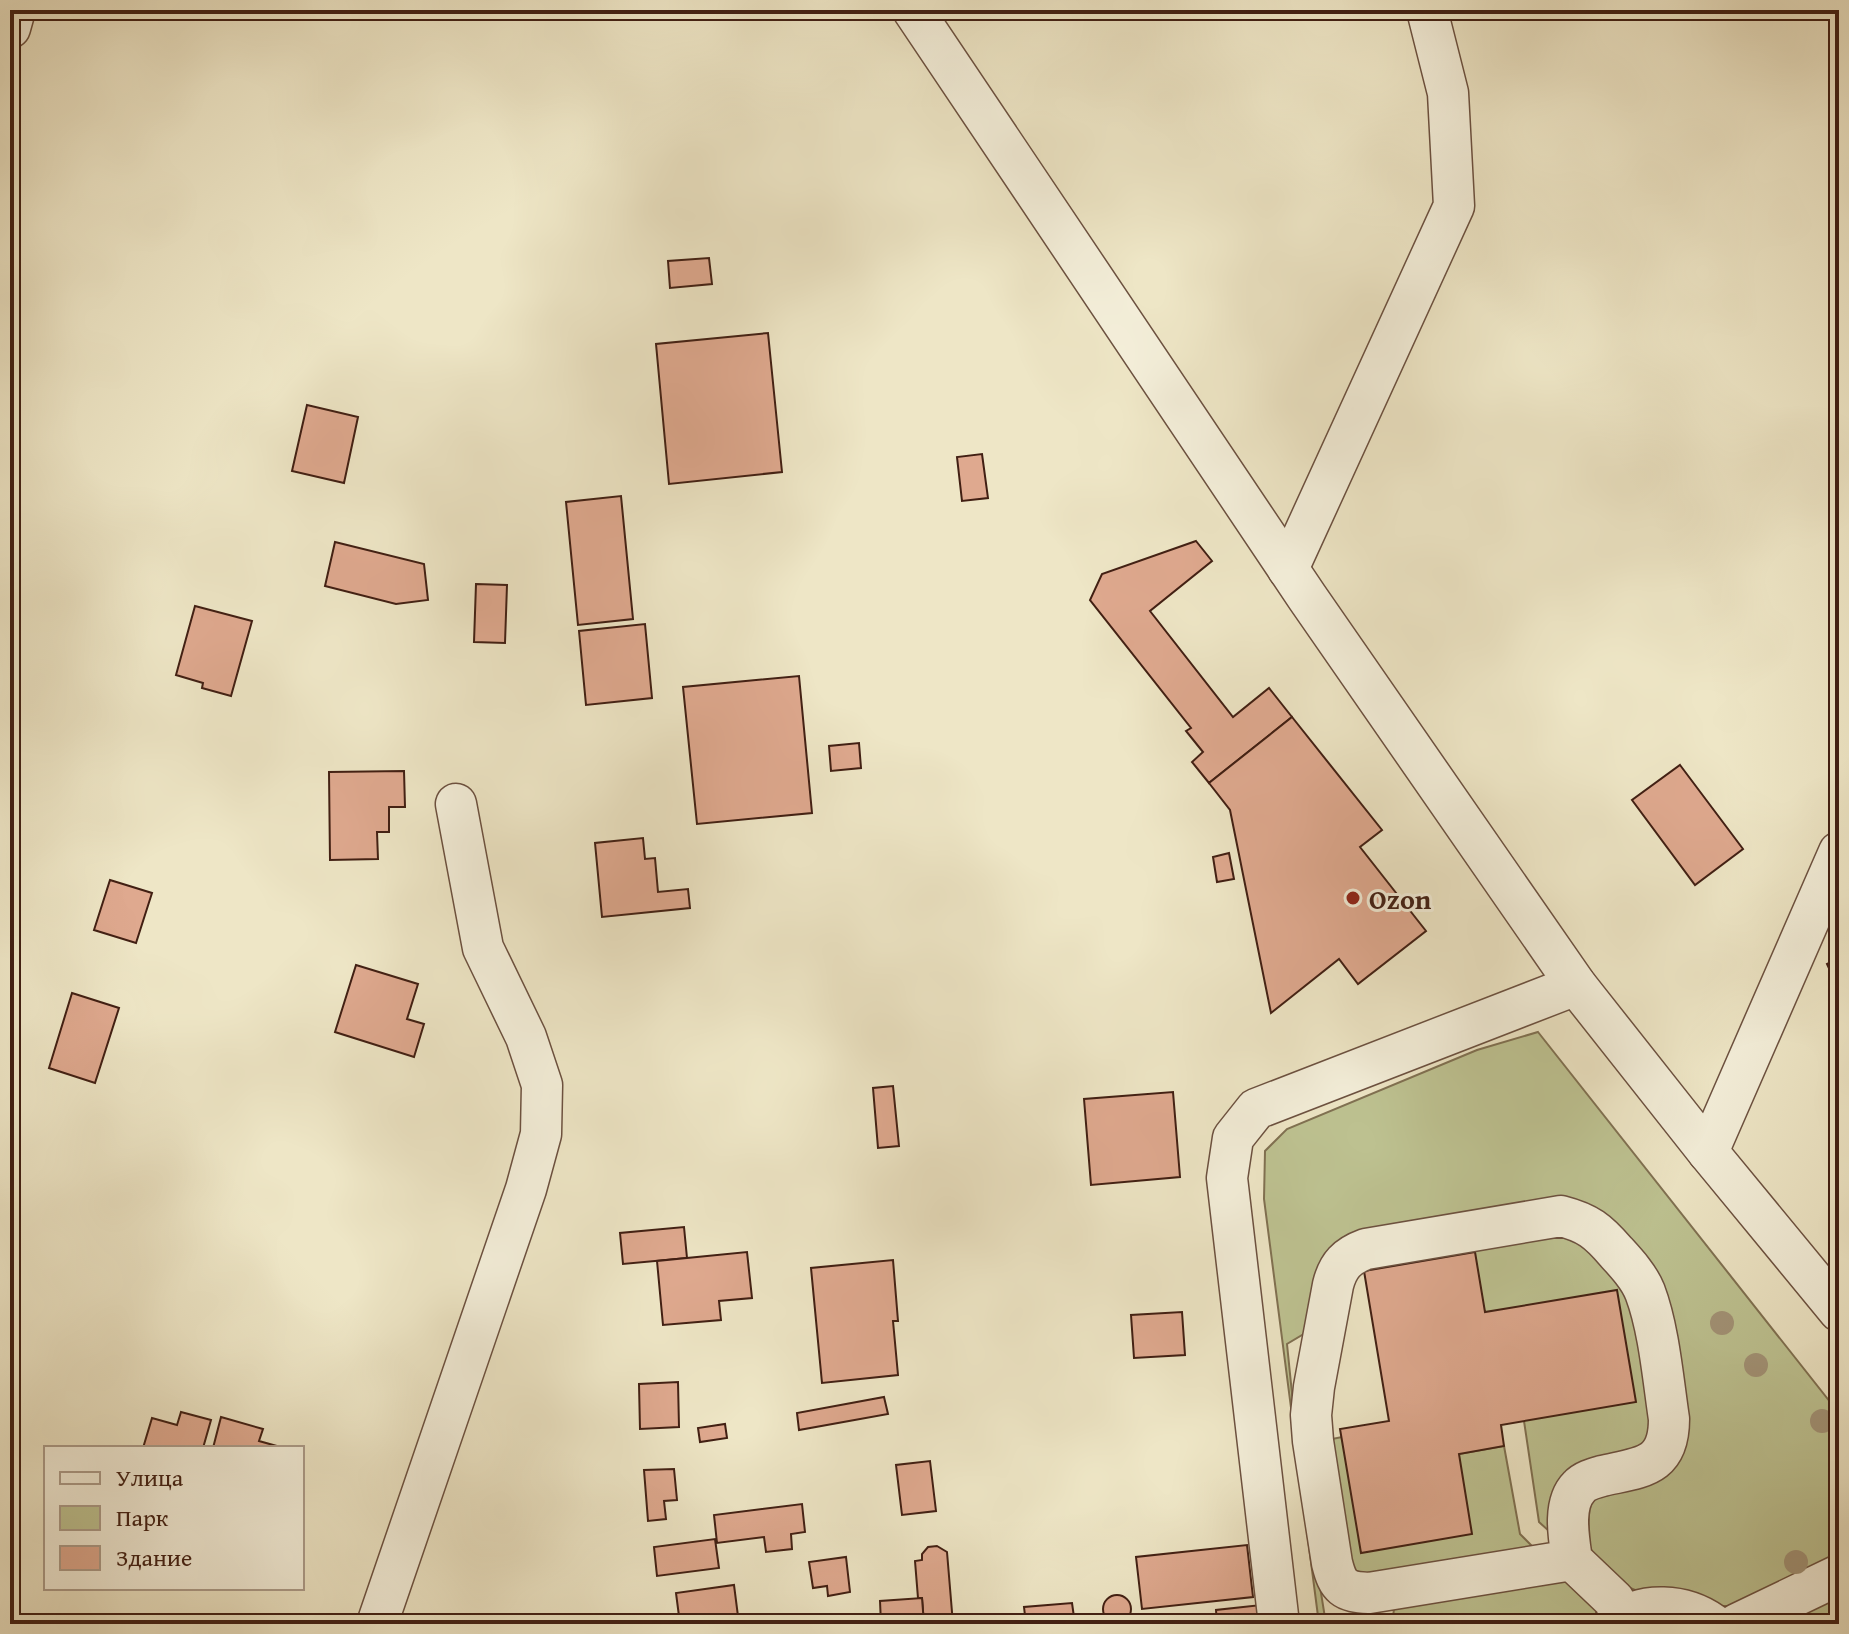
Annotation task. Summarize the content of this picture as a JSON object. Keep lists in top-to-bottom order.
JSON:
{
  "places": ["Ozon"],
  "legend": ["Улица", "Парк", "Здание"]
}
